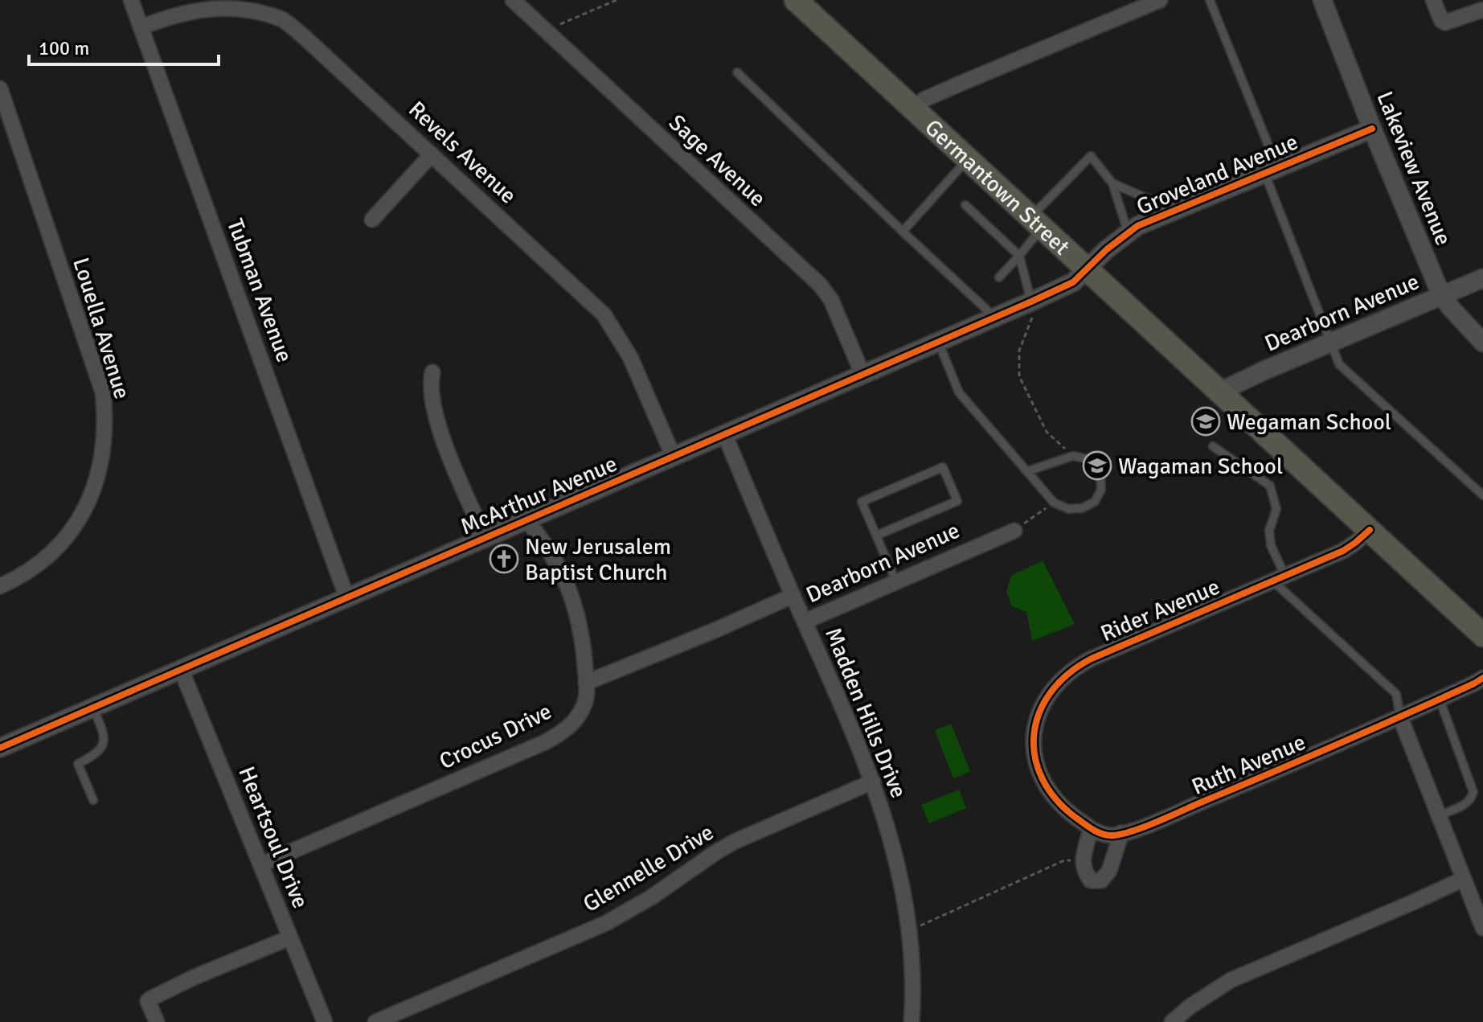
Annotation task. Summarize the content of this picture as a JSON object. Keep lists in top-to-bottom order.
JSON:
{
  "streets": {
    "main road": ["Germantown Street"],
    "street": [
      "Revels Avenue",
      "Sage Avenue",
      "Lakeview Avenue",
      "Groveland Avenue",
      "Tubman Avenue",
      "Dearborn Avenue",
      "Louella Avenue",
      "McArthur Avenue",
      "Rider Avenue",
      "Madden Hills Drive",
      "Crocus Drive",
      "Ruth Avenue",
      "Heartsoul Drive",
      "Glennelle Drive"
    ]
  },
  "crossings": [
    ["Revels Avenue", "Tubman Avenue"],
    ["Revels Avenue", "McArthur Avenue"],
    ["Sage Avenue", "McArthur Avenue"],
    ["Lakeview Avenue", "Groveland Avenue"],
    ["Lakeview Avenue", "Dearborn Avenue"],
    ["Groveland Avenue", "Germantown Street"],
    ["Groveland Avenue", "McArthur Avenue"],
    ["Germantown Street", "Dearborn Avenue"],
    ["Germantown Street", "McArthur Avenue"],
    ["Germantown Street", "Rider Avenue"],
    ["Tubman Avenue", "McArthur Avenue"],
    ["Dearborn Avenue", "Madden Hills Drive"],
    ["McArthur Avenue", "Madden Hills Drive"],
    ["McArthur Avenue", "Crocus Drive"],
    ["McArthur Avenue", "Heartsoul Drive"],
    ["Rider Avenue", "Ruth Avenue"],
    ["Madden Hills Drive", "Glennelle Drive"],
    ["Crocus Drive", "Heartsoul Drive"]
  ],
  "places": {
    "school or university": ["Wegaman School", "Wagaman School"],
    "church": ["New Jerusalem Baptist Church"]
  },
  "scale_bar": "100 m"
}
